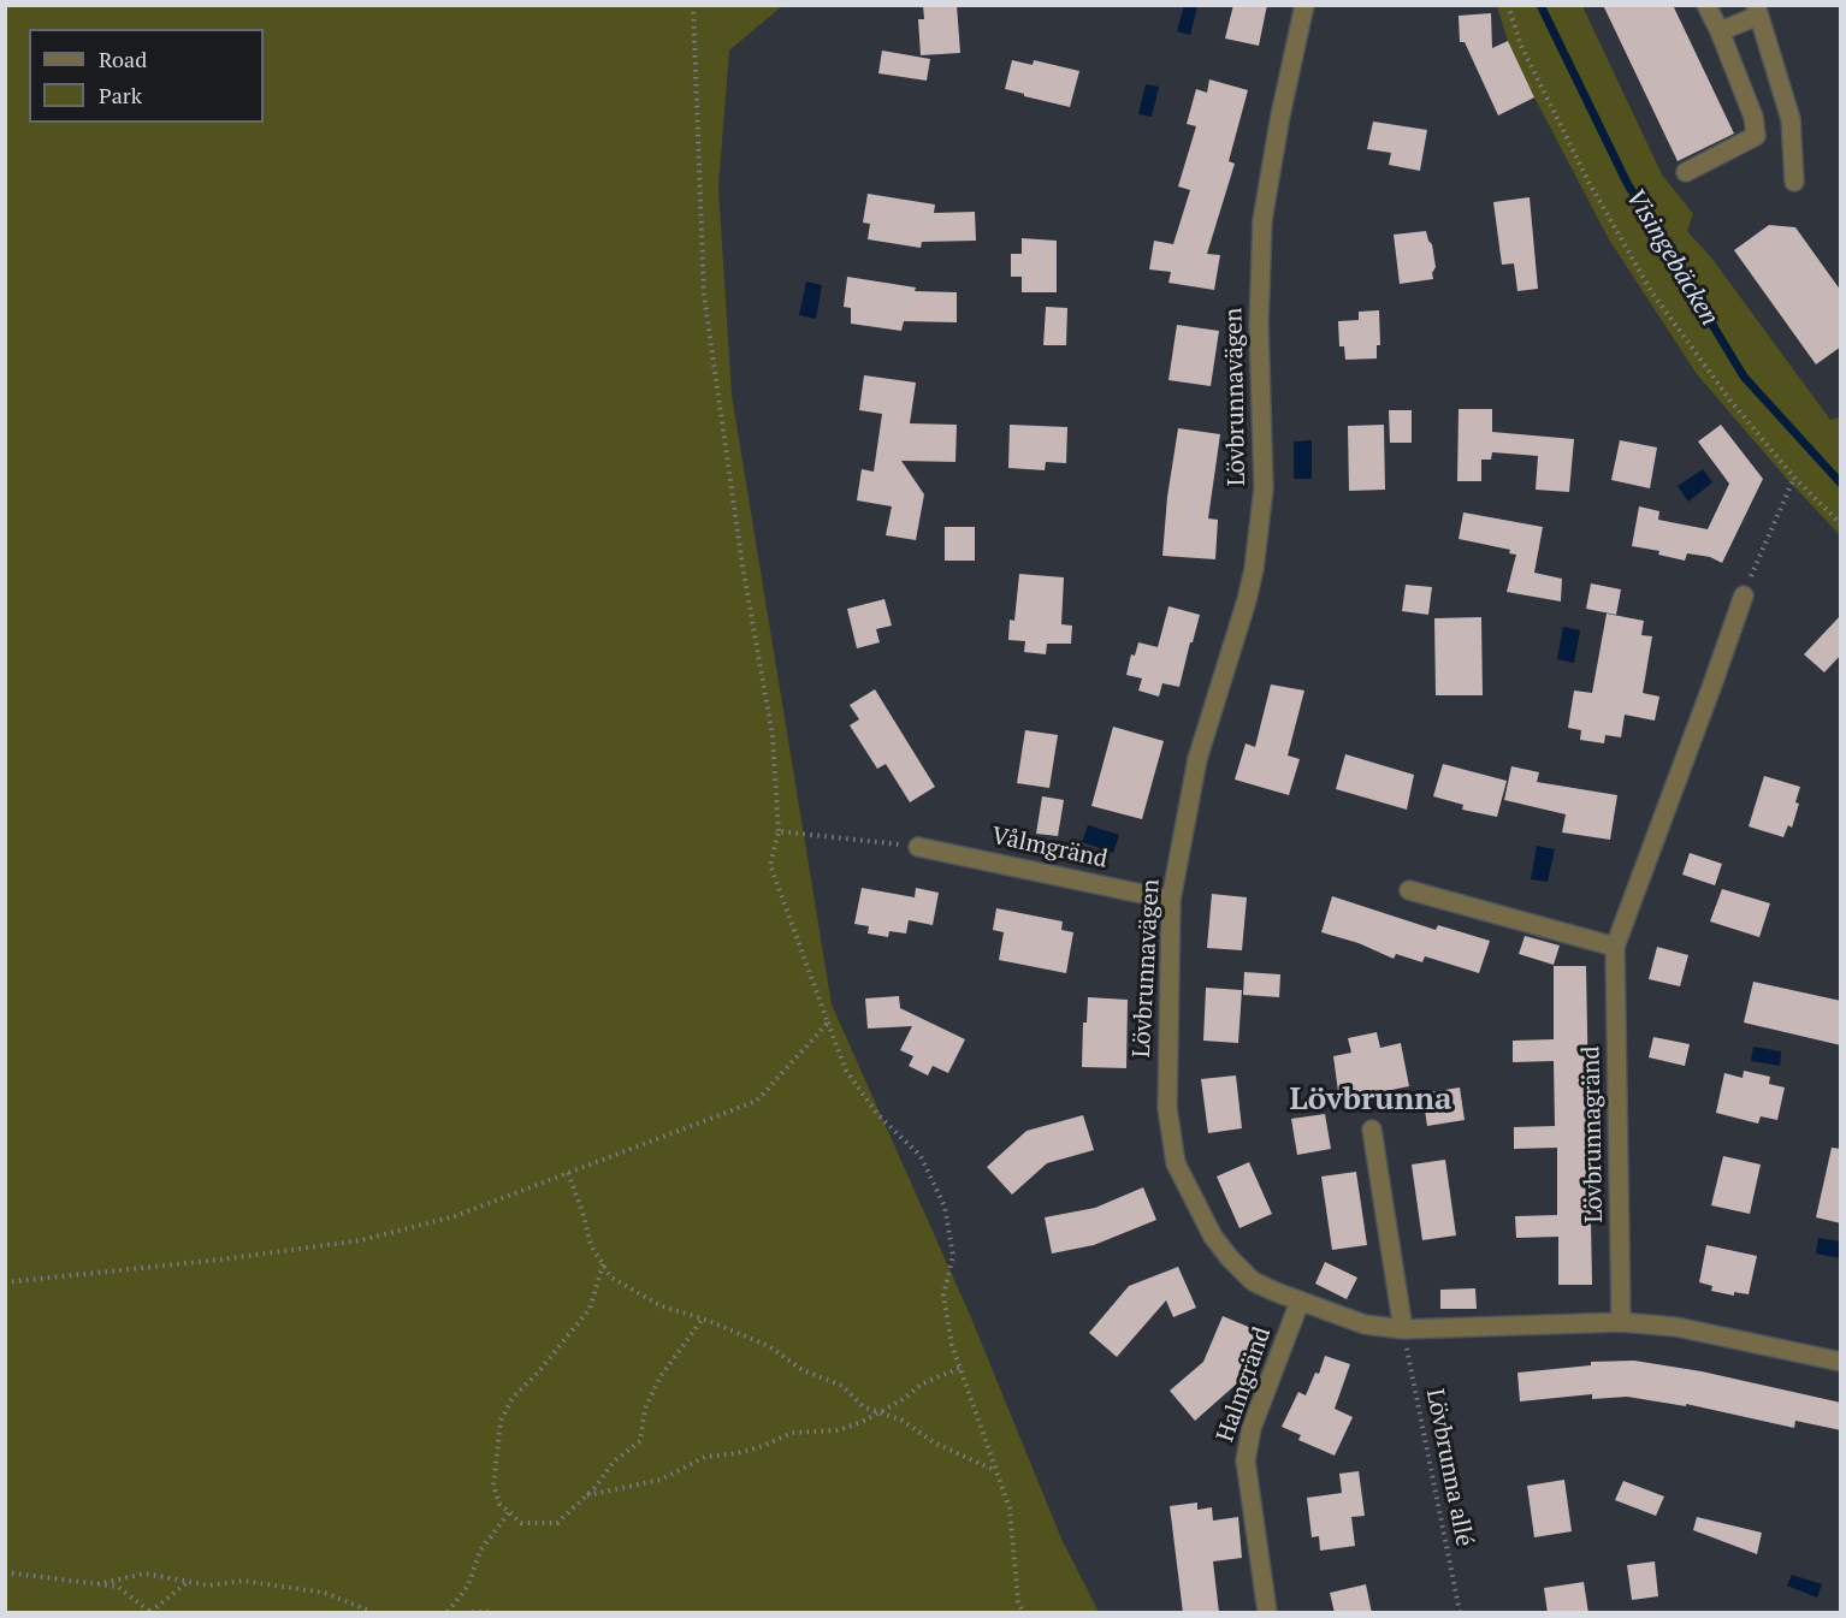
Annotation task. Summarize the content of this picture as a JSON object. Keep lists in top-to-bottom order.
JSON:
{
  "streets": {
    "street": [
      "Lövbrunnavägen",
      "Vålmgränd",
      "Lövbrunnagränd",
      "Halmgränd"
    ],
    "path": ["Lövbrunna allé"]
  },
  "crossings": [
    ["Lövbrunnavägen", "Vålmgränd"],
    ["Lövbrunnavägen", "Lövbrunnagränd"],
    ["Lövbrunnavägen", "Halmgränd"],
    ["Lövbrunnavägen", "Lövbrunna allé"]
  ],
  "districts": ["Lövbrunna"],
  "water": ["Visingebäcken"],
  "legend": ["Road", "Park"]
}
